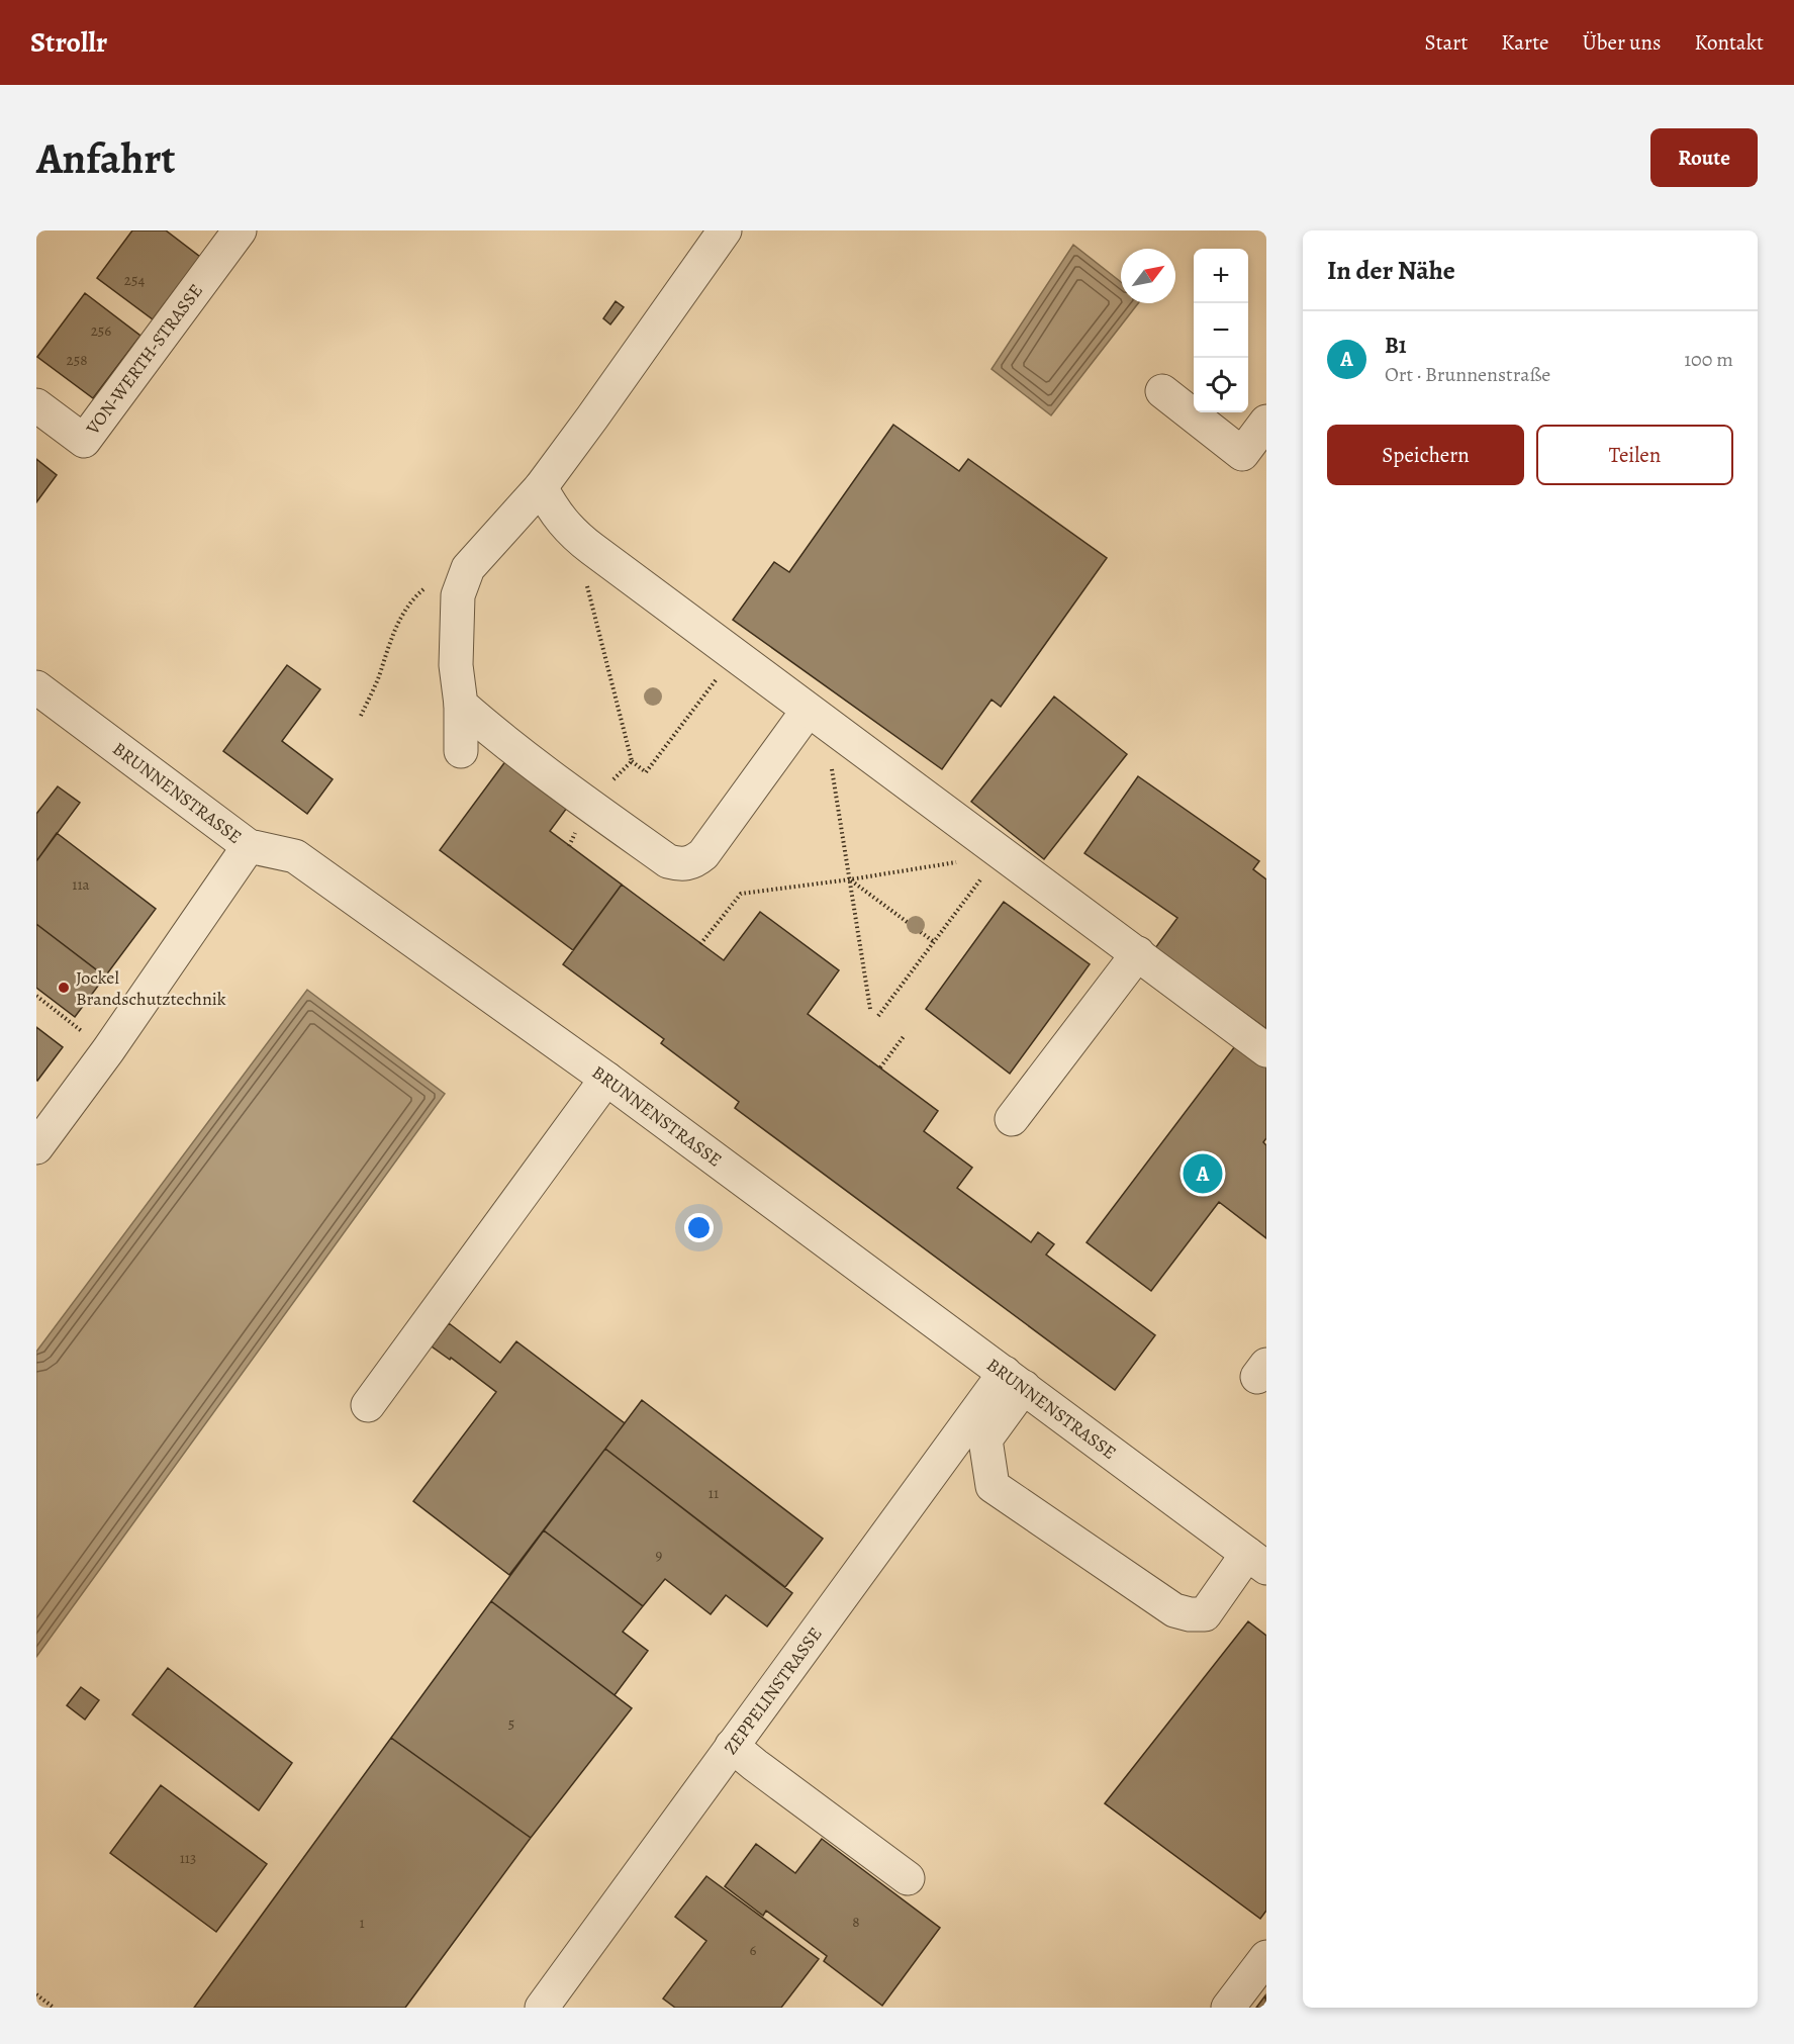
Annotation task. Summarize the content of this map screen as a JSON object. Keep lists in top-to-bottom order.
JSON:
{
  "streets": {
    "street": ["VON-WERTH-STRASSE", "BRUNNENSTRASSE", "ZEPPELINSTRASSE"]
  },
  "crossings": [
    ["BRUNNENSTRASSE", "ZEPPELINSTRASSE"]
  ],
  "places": ["Jockel Brandschutztechnik"],
  "house_numbers": [
    "254",
    "256",
    "258",
    "11a",
    "11",
    "9",
    "5",
    "113",
    "8",
    "1",
    "6"
  ],
  "north": "top right",
  "page": {
    "header": "Strollr",
    "nav": [
      "Start",
      "Karte",
      "Über uns",
      "Kontakt"
    ],
    "buttons": [
      "Route",
      ["Speichern", "Teilen"]
    ],
    "title": "Anfahrt",
    "heading": "In der Nähe",
    "map_buttons": ["+", "−"],
    "list": [
      {
        "mark": "A",
        "name": "B1",
        "note": "Ort · Brunnenstraße",
        "value": "100 m"
      }
    ],
    "pins": "A"
  }
}
